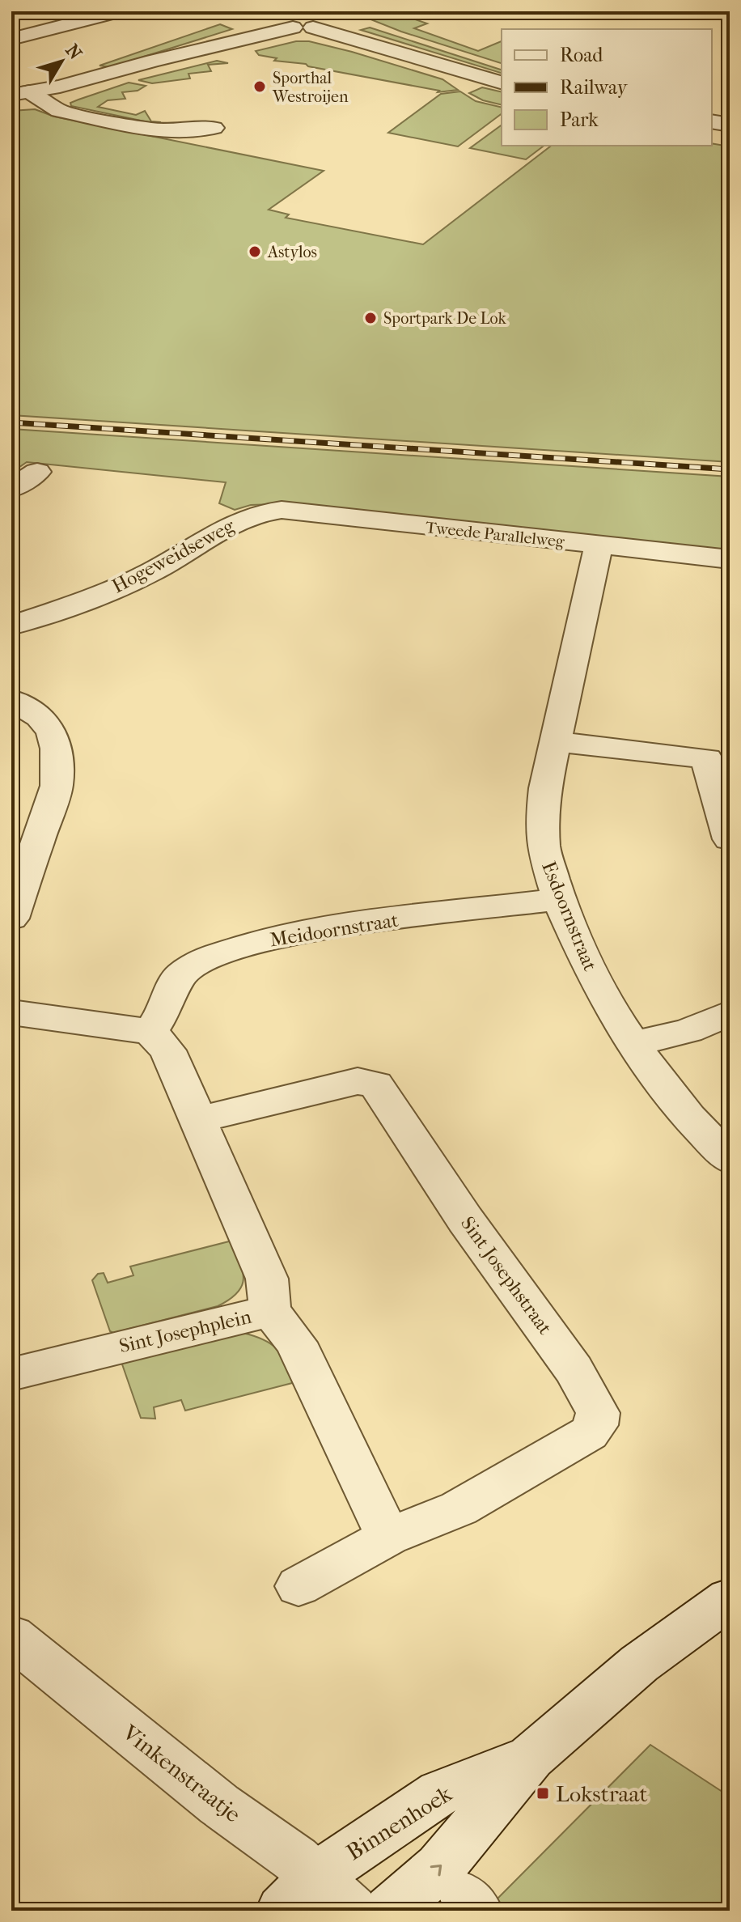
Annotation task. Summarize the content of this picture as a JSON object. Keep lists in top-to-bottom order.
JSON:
{
  "streets": {
    "street": [
      "Tweede Parallelweg",
      "Hogeweidseweg",
      "Esdoornstraat",
      "Meidoornstraat",
      "Sint Josephstraat",
      "Sint Josephplein",
      "Vinkenstraatje",
      "Binnenhoek"
    ]
  },
  "crossings": [
    ["Tweede Parallelweg", "Hogeweidseweg"],
    ["Tweede Parallelweg", "Esdoornstraat"],
    ["Esdoornstraat", "Meidoornstraat"],
    ["Vinkenstraatje", "Binnenhoek"]
  ],
  "places": {
    "other": ["Sporthal Westroijen", "Astylos", "Sportpark De Lok"],
    "transit": ["Lokstraat"]
  },
  "legend": ["Road", "Railway", "Park"],
  "north": "top right"
}
